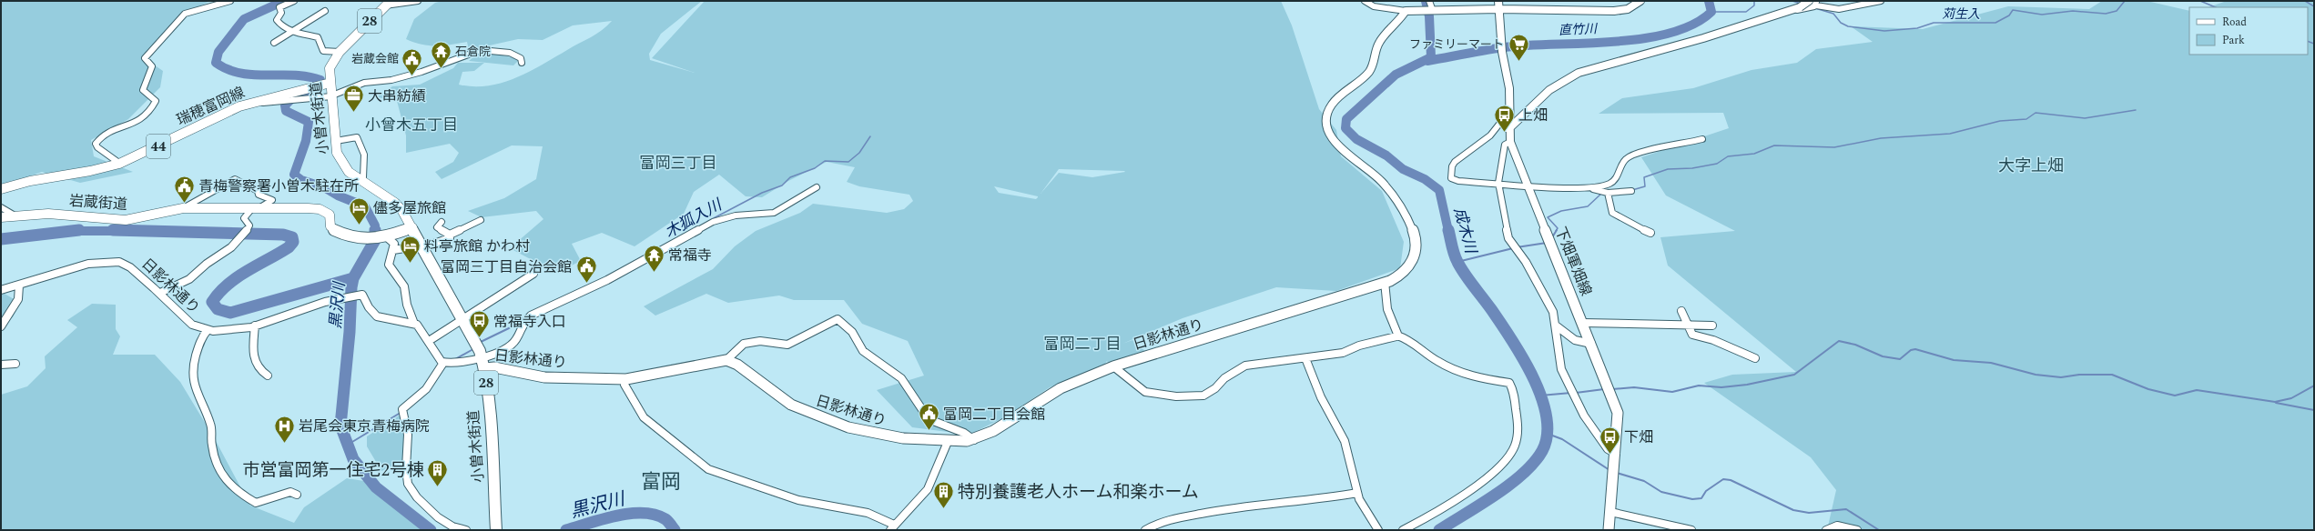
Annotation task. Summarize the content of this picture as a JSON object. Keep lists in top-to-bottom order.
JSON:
{
  "streets": {
    "main road": [
      "28",
      "瑞穂富岡線",
      "小曽木街道",
      "44",
      "岩蔵街道"
    ],
    "street": ["下畑軍畑線", "日影林通り"]
  },
  "crossings": [
    ["瑞穂富岡線", "小曽木街道"],
    ["小曽木街道", "岩蔵街道"],
    ["小曽木街道", "日影林通り"]
  ],
  "districts": [
    "小曾木五丁目",
    "富岡三丁目",
    "大字上畑",
    "富岡二丁目",
    "富岡"
  ],
  "water": [
    "苅生入",
    "直竹川",
    "木狐入川",
    "成木川",
    "黒沢川"
  ],
  "places": {
    "supermarket": ["ファミリーマート"],
    "temple": ["石倉院", "常福寺"],
    "public building": [
      "岩蔵会館",
      "青梅警察署小曽木駐在所",
      "富岡三丁目自治会館",
      "富岡二丁目会館"
    ],
    "office": ["大串紡績"],
    "bus stop": ["上畑", "常福寺入口", "下畑"],
    "hotel": ["儘多屋旅館", "料亭旅館 かわ村"],
    "hospital": ["岩尾会東京青梅病院"],
    "building": ["市営富岡第一住宅2号棟", "特別養護老人ホーム和楽ホーム"]
  },
  "legend": ["Road", "Park"]
}
